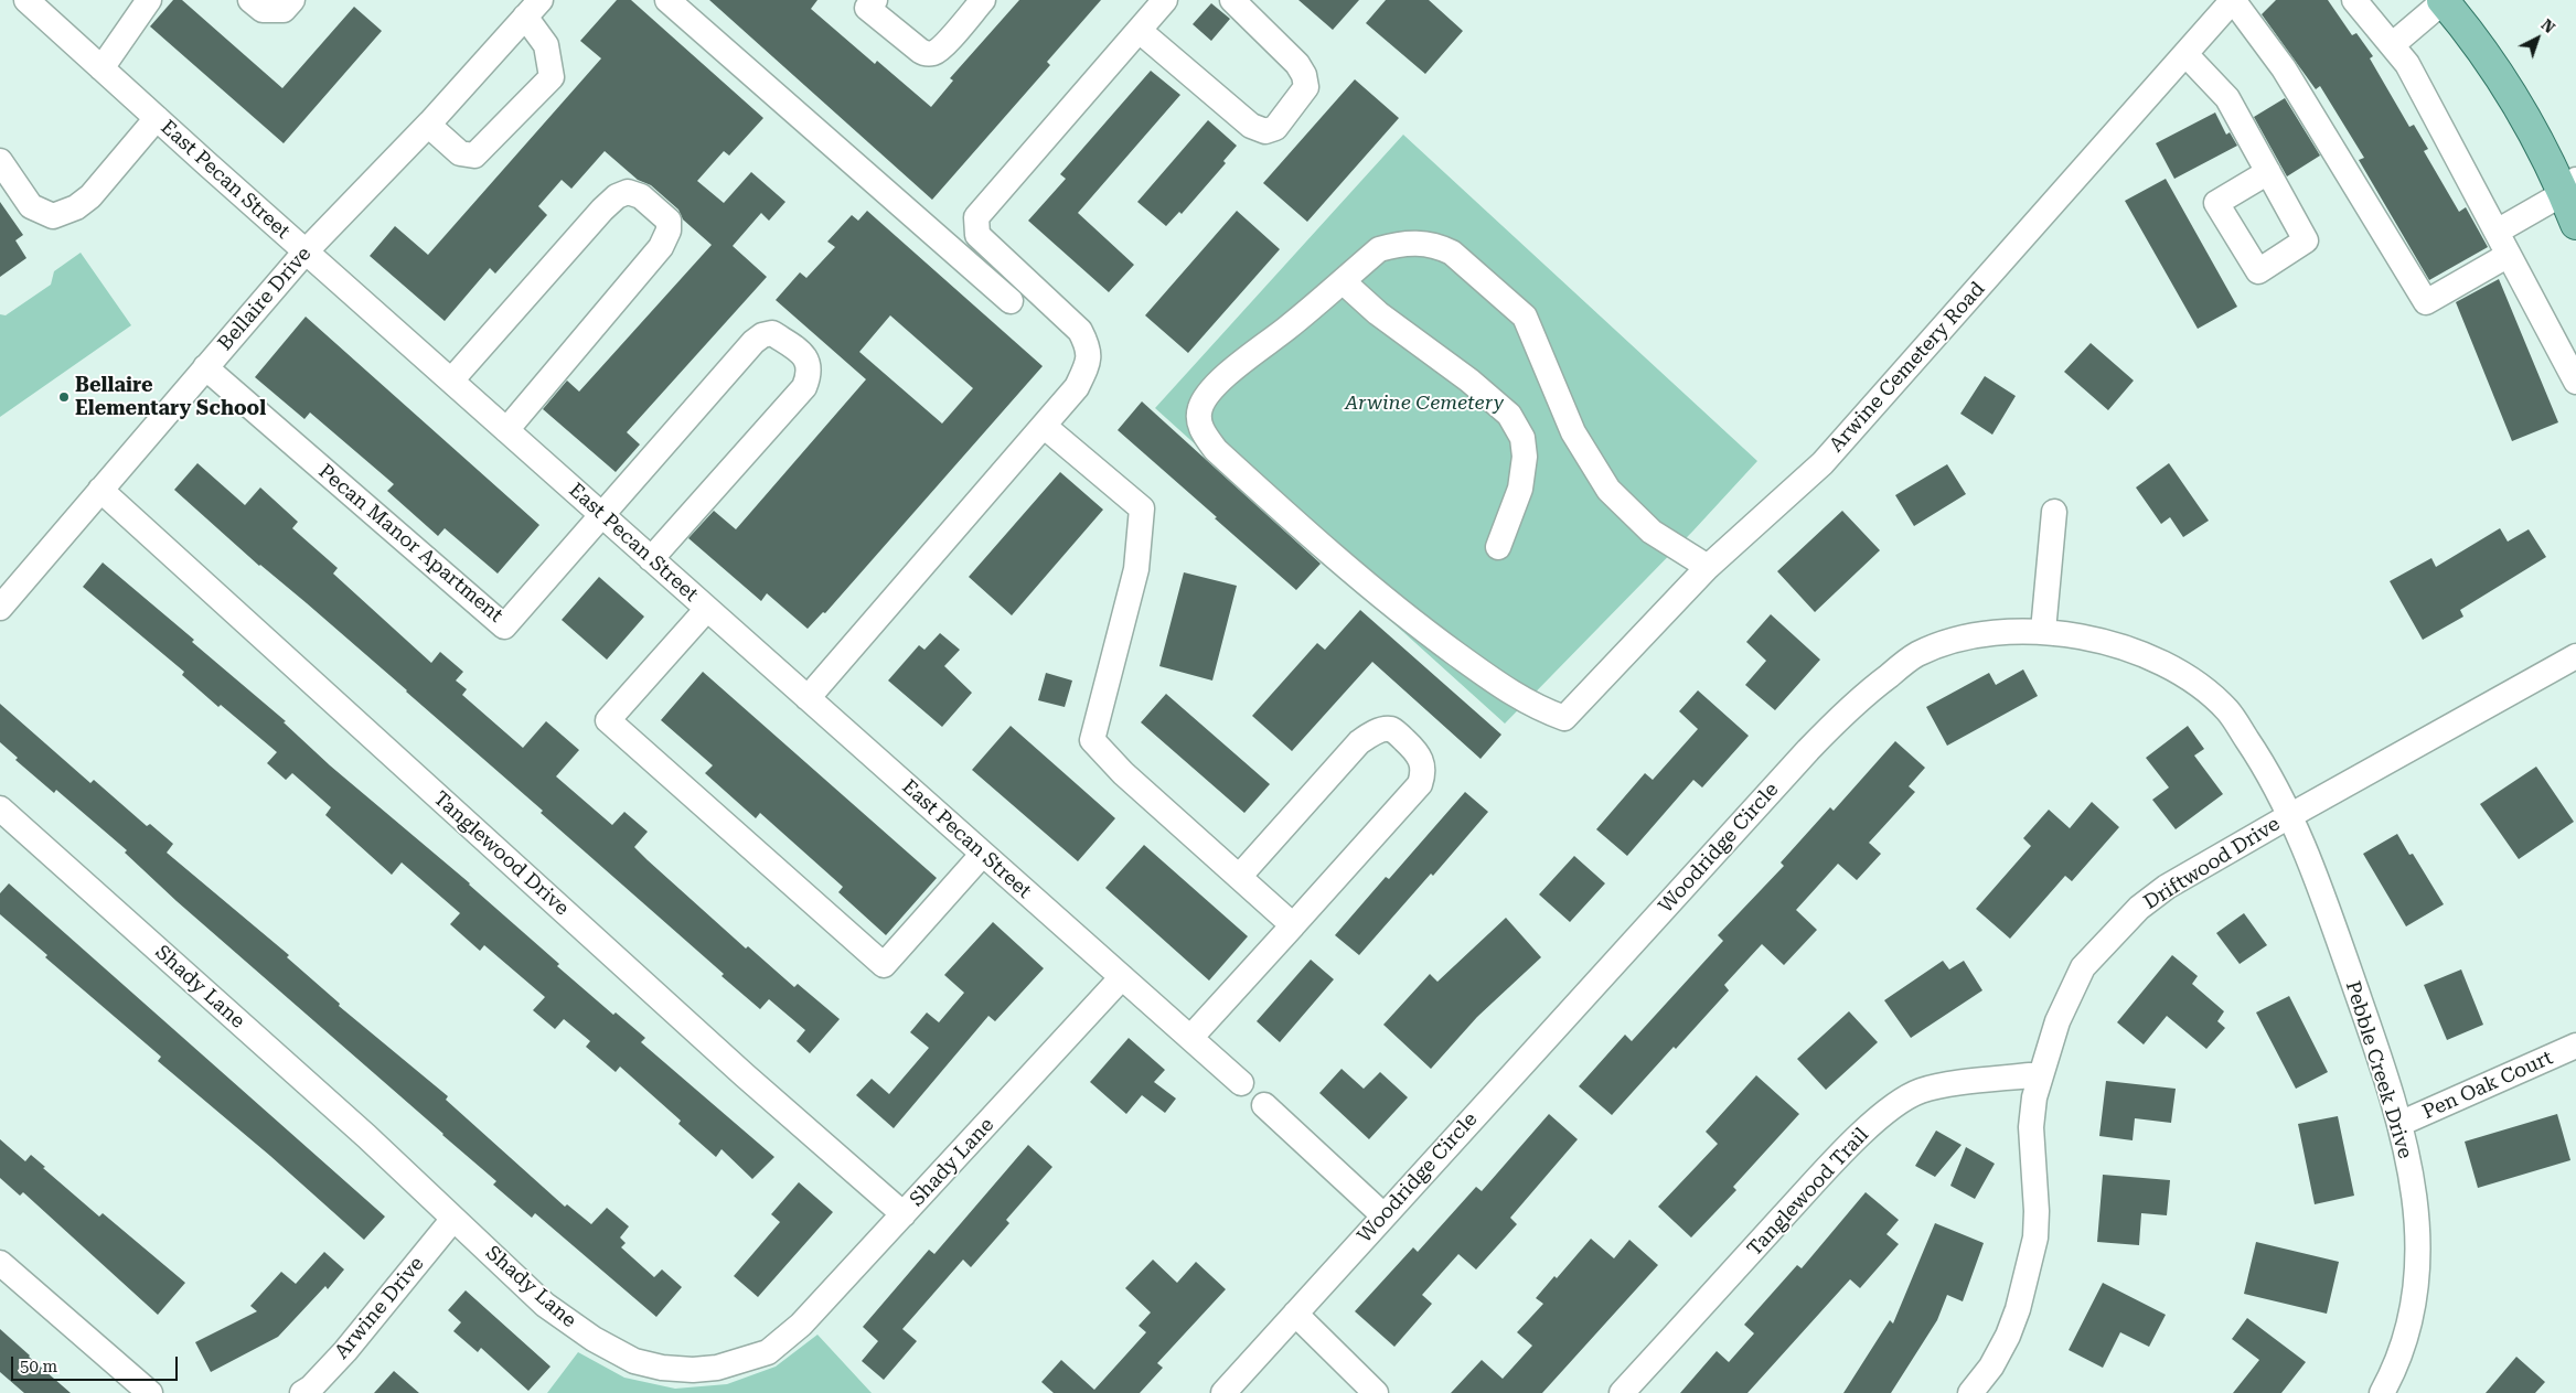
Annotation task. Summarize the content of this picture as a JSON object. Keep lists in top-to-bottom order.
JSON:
{
  "streets": {
    "street": [
      "East Pecan Street",
      "Bellaire Drive",
      "Arwine Cemetery Road",
      "Pecan Manor Apartment",
      "Woodridge Circle",
      "Tanglewood Drive",
      "Driftwood Drive",
      "Shady Lane",
      "Pebble Creek Drive",
      "Pen Oak Court",
      "Tanglewood Trail",
      "Arwine Drive"
    ]
  },
  "crossings": [
    ["East Pecan Street", "Bellaire Drive"],
    ["East Pecan Street", "Pecan Manor Apartment"],
    ["East Pecan Street", "Shady Lane"],
    ["Bellaire Drive", "Pecan Manor Apartment"],
    ["Bellaire Drive", "Tanglewood Drive"],
    ["Woodridge Circle", "Driftwood Drive"],
    ["Woodridge Circle", "Pebble Creek Drive"],
    ["Tanglewood Drive", "Shady Lane"],
    ["Driftwood Drive", "Pebble Creek Drive"],
    ["Driftwood Drive", "Tanglewood Trail"],
    ["Shady Lane", "Arwine Drive"],
    ["Pebble Creek Drive", "Pen Oak Court"]
  ],
  "parks": ["Arwine Cemetery"],
  "places": ["Bellaire Elementary School"],
  "scale_bar": "50 m",
  "north": "top right"
}
